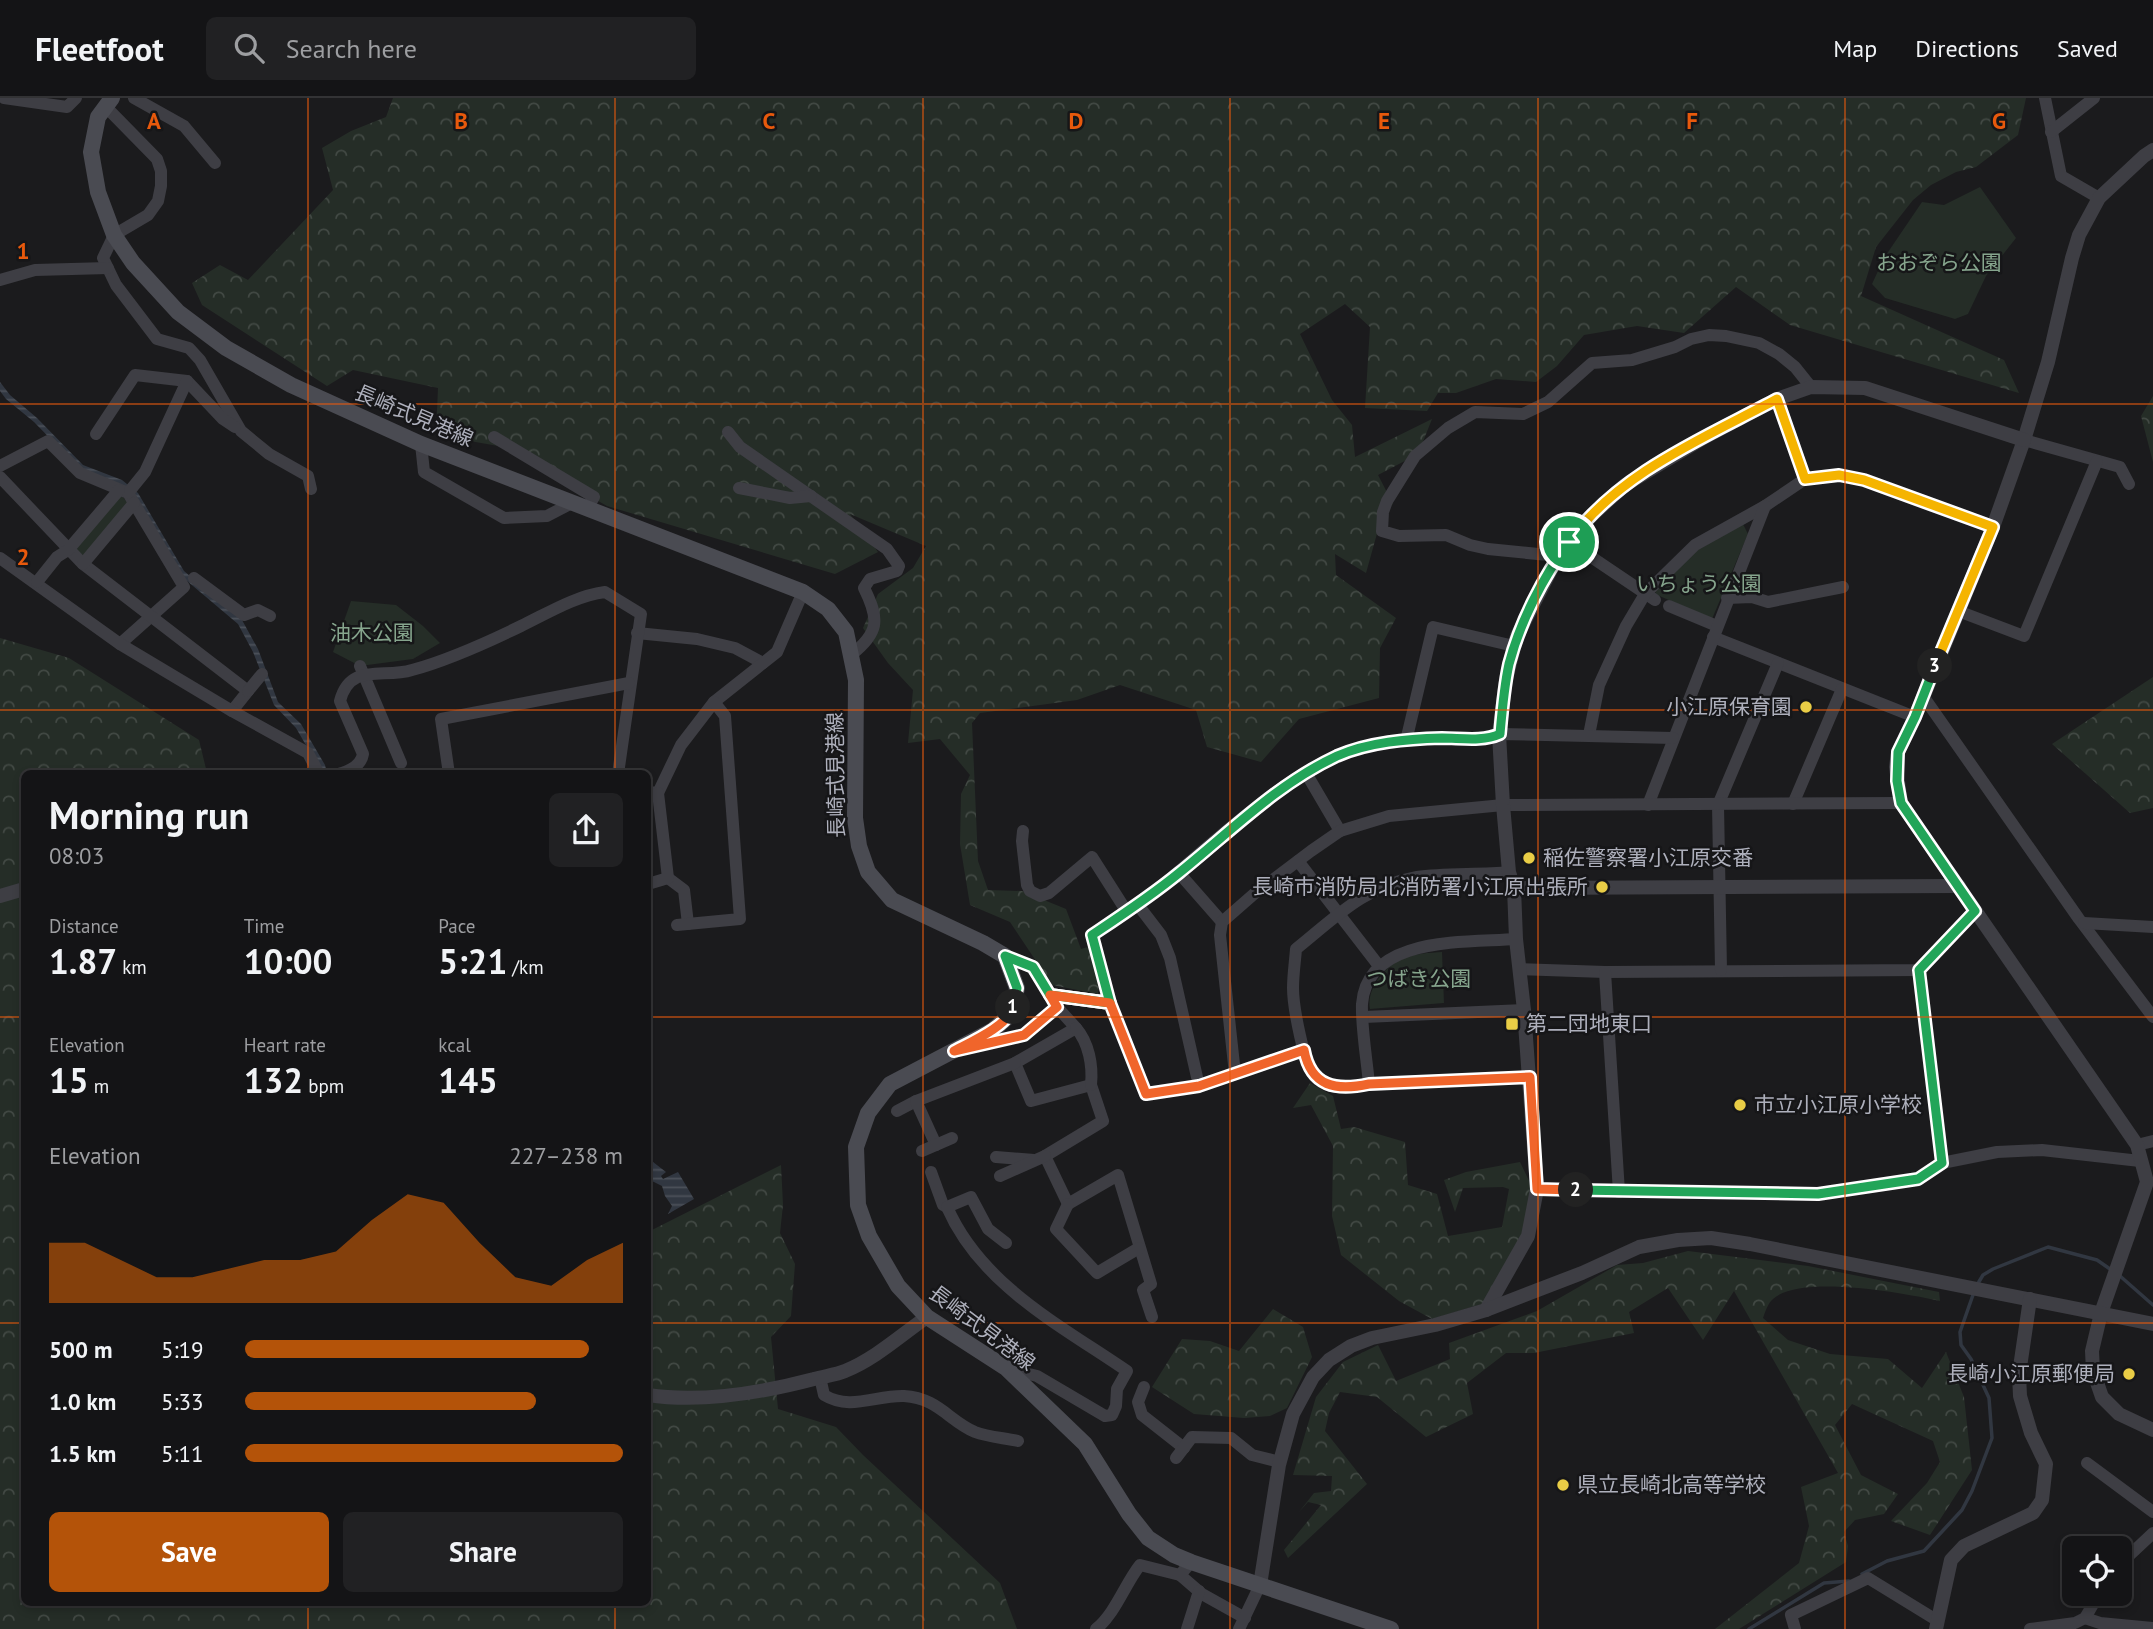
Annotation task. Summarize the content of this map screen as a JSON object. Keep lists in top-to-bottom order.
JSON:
{
  "streets": {
    "main road": ["長崎式見港線"]
  },
  "parks": [
    "おおぞら公園",
    "いちょう公園",
    "油木公園",
    "つばき公園"
  ],
  "places": {
    "other": [
      "小江原保育園",
      "稲佐警察署小江原交番",
      "長崎市消防局北消防署小江原出張所",
      "市立小江原小学校",
      "長崎小江原郵便局",
      "県立長崎北高等学校"
    ],
    "transit": ["第二団地東口"]
  },
  "page": {
    "header": "Fleetfoot",
    "search": "Search here",
    "nav": ["Map", "Directions", "Saved"],
    "pins": ["3", "1", "2"],
    "heading": ["Morning run", "08:03"],
    "stats": [
      ["Distance", "1.87 km"],
      ["Time", "10:00"],
      ["Pace", "5:21 /km"],
      ["Elevation", "15 m"],
      ["Heart rate", "132 bpm"],
      ["kcal", "145"]
    ],
    "chart": ["Elevation", "227–238 m"],
    "list": [
      {
        "name": "500 m",
        "note": "5:19"
      },
      {
        "name": "1.0 km",
        "note": "5:33"
      },
      {
        "name": "1.5 km",
        "note": "5:11"
      }
    ],
    "buttons": ["Save", "Share"]
  },
  "grid": {
    "columns": [
      "A",
      "B",
      "C",
      "D",
      "E",
      "F",
      "G"
    ],
    "rows": ["1", "2"]
  }
}
